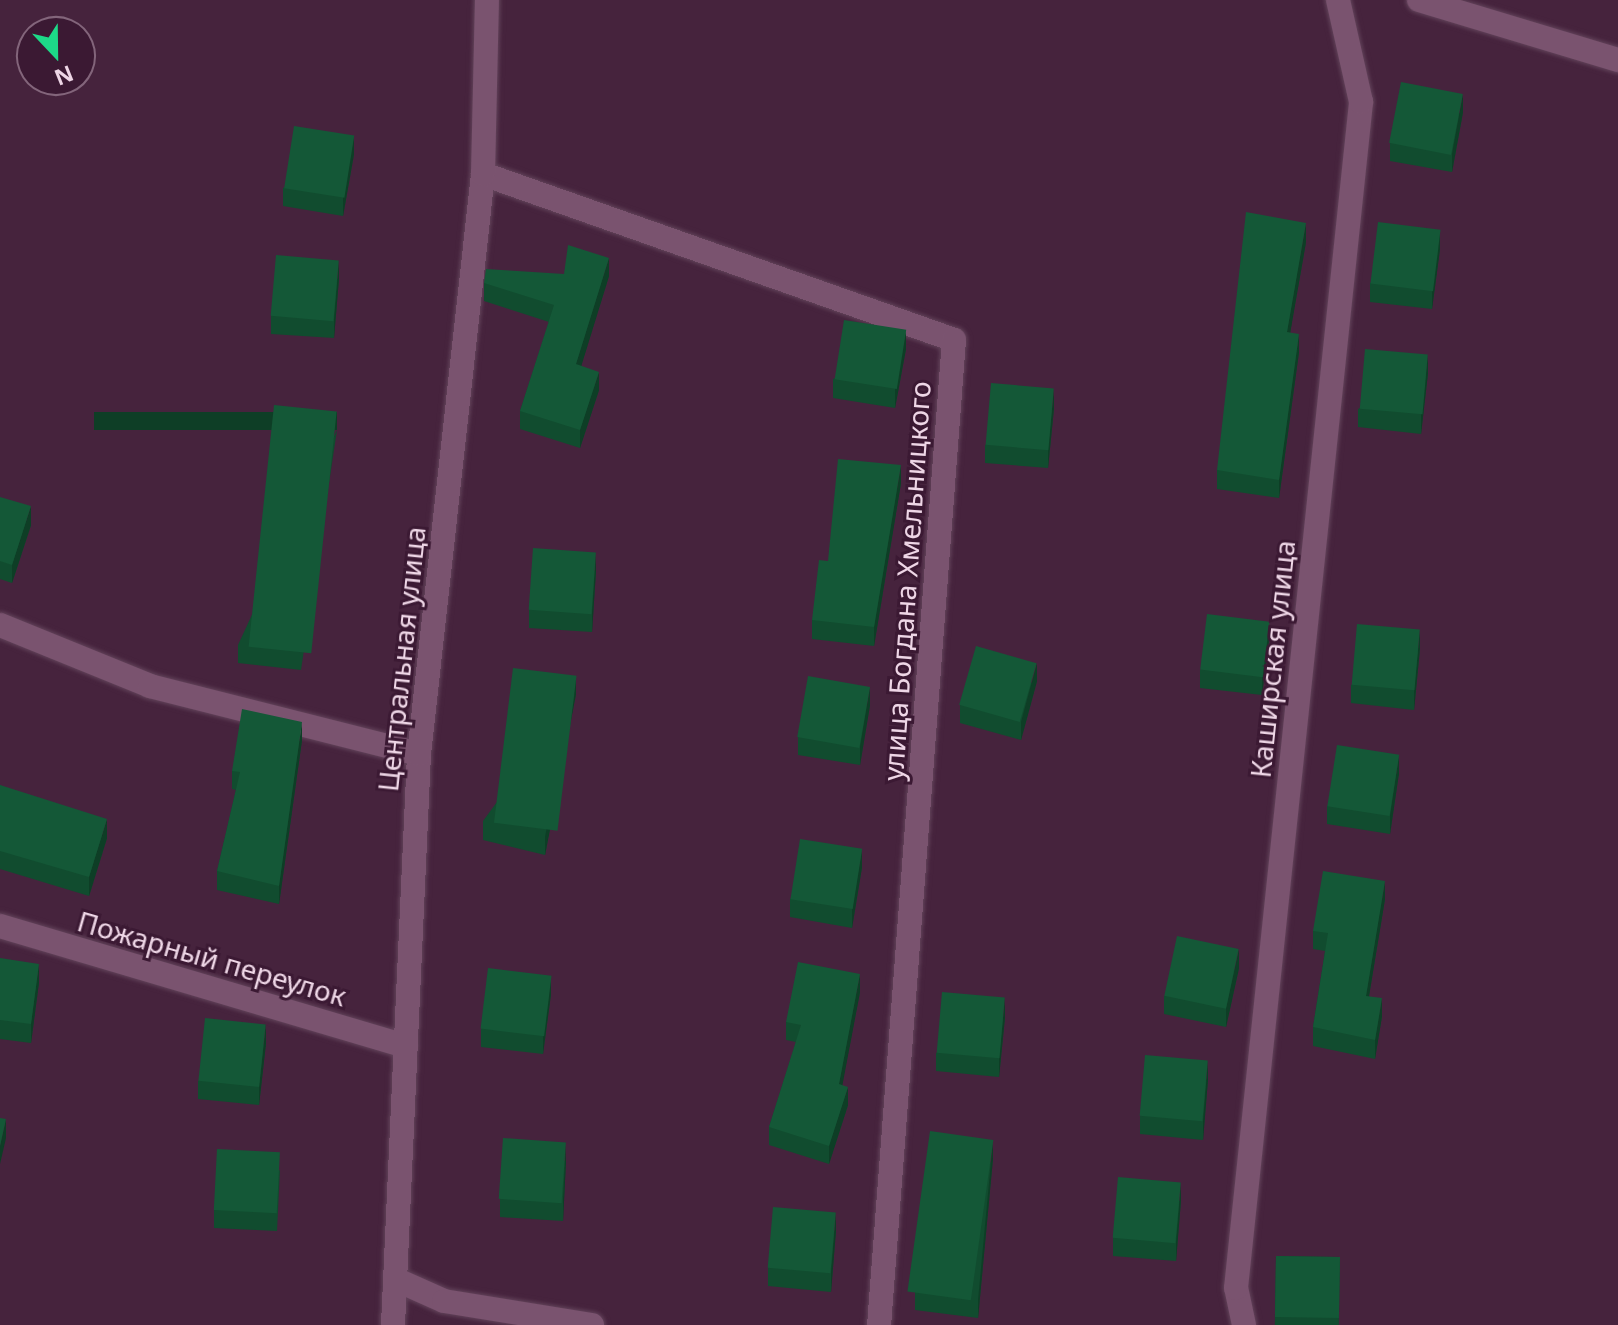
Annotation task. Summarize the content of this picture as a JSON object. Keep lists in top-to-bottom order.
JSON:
{
  "streets": {
    "street": [
      "улица Богдана Хмельницкого",
      "Центральная улица",
      "Каширская улица",
      "Пожарный переулок"
    ]
  },
  "crossings": [
    ["улица Богдана Хмельницкого", "Центральная улица"],
    ["Центральная улица", "Пожарный переулок"]
  ],
  "north": "bottom"
}
